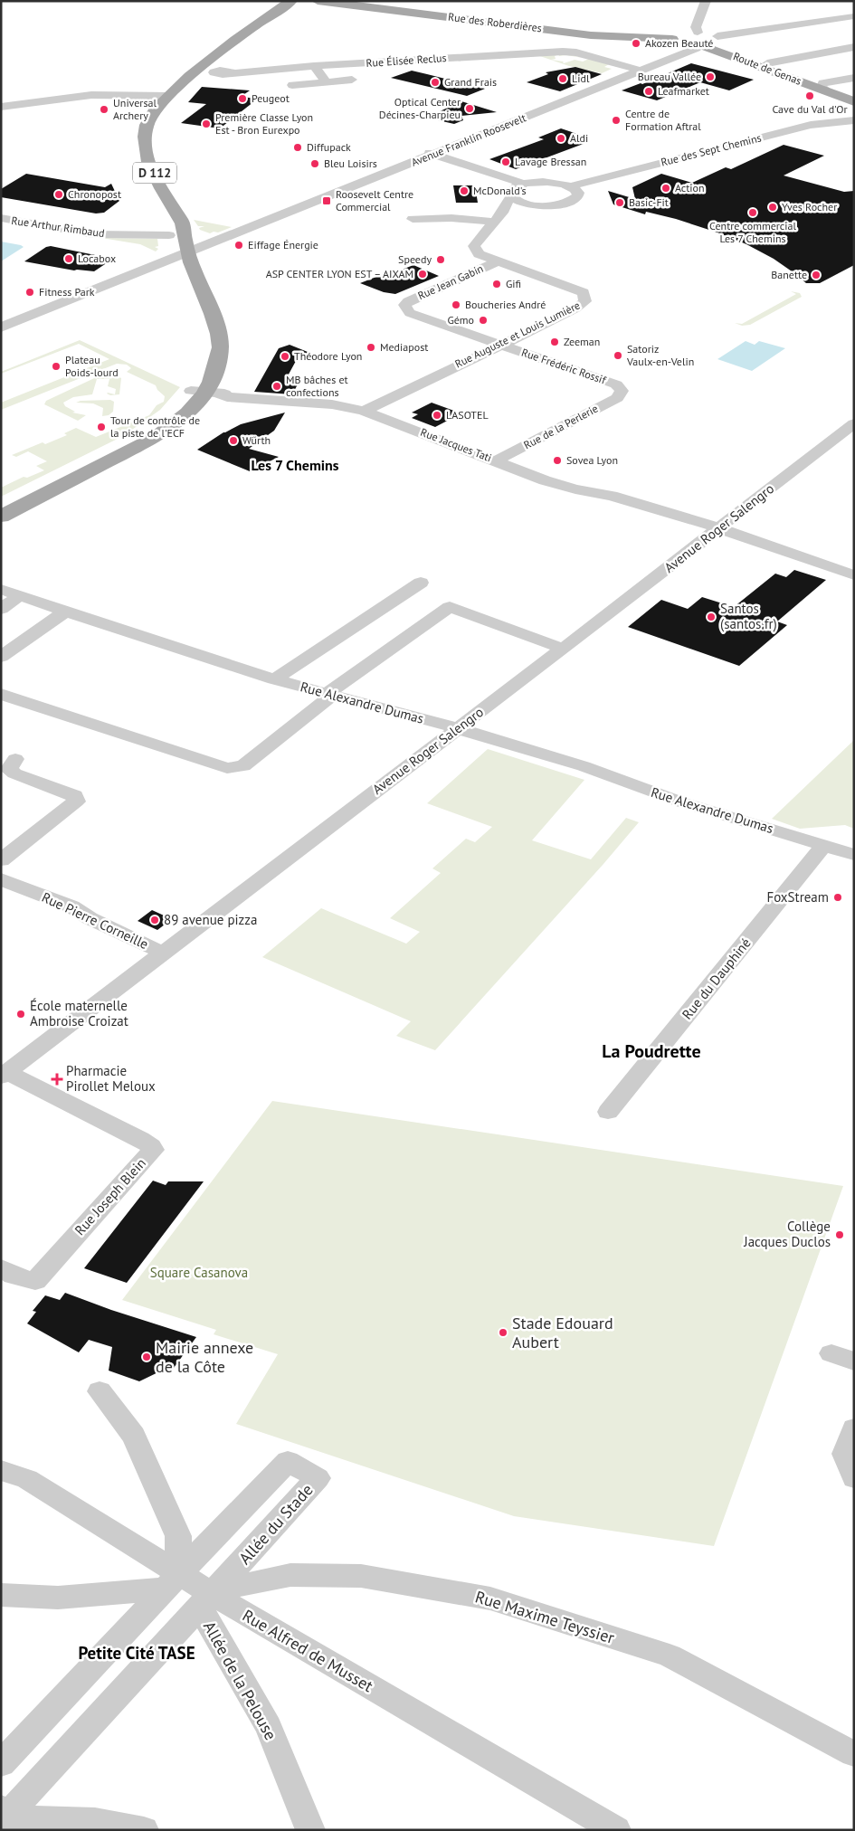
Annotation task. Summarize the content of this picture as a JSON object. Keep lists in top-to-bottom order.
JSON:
{
  "streets": {
    "main road": ["Rue des Roberdières", "Route de Genas", "D 112"],
    "street": [
      "Rue Élisée Reclus",
      "Avenue Franklin Roosevelt",
      "Rue des Sept Chemins",
      "Rue Arthur Rimbaud",
      "Rue Jean Gabin",
      "Rue Auguste et Louis Lumière",
      "Rue Frédéric Rossif",
      "Rue de la Perlerie",
      "Rue Jacques Tati",
      "Avenue Roger Salengro",
      "Rue Alexandre Dumas",
      "Rue Pierre Corneille",
      "Rue du Dauphiné",
      "Rue Joseph Blein",
      "Allée du Stade",
      "Rue Maxime Teyssier",
      "Rue Alfred de Musset",
      "Allée de la Pelouse"
    ]
  },
  "crossings": [
    ["Rue des Roberdières", "Avenue Franklin Roosevelt"],
    ["Rue Élisée Reclus", "Avenue Franklin Roosevelt"],
    ["Route de Genas", "Avenue Franklin Roosevelt"],
    ["Avenue Franklin Roosevelt", "D 112"],
    ["D 112", "Rue Arthur Rimbaud"],
    ["Rue Jean Gabin", "Rue Auguste et Louis Lumière"],
    ["Rue Jean Gabin", "Rue Frédéric Rossif"],
    ["Rue Auguste et Louis Lumière", "Rue Frédéric Rossif"],
    ["Rue Auguste et Louis Lumière", "Rue Jacques Tati"],
    ["Rue Frédéric Rossif", "Rue de la Perlerie"],
    ["Rue de la Perlerie", "Rue Jacques Tati"],
    ["Rue Jacques Tati", "Avenue Roger Salengro"],
    ["Avenue Roger Salengro", "Rue Alexandre Dumas"],
    ["Avenue Roger Salengro", "Rue Pierre Corneille"],
    ["Avenue Roger Salengro", "Rue Joseph Blein"],
    ["Rue Alexandre Dumas", "Rue du Dauphiné"],
    ["Allée du Stade", "Rue Maxime Teyssier"],
    ["Allée du Stade", "Rue Alfred de Musset"],
    ["Allée du Stade", "Allée de la Pelouse"],
    ["Rue Maxime Teyssier", "Rue Alfred de Musset"],
    ["Rue Maxime Teyssier", "Allée de la Pelouse"],
    ["Rue Alfred de Musset", "Allée de la Pelouse"]
  ],
  "districts": ["Les 7 Chemins", "La Poudrette", "Petite Cité TASE"],
  "parks": ["Square Casanova"],
  "places": {
    "other": [
      "Akozen Beauté",
      "Bureau Vallée",
      "Lidl",
      "Grand Frais",
      "Leafmarket",
      "Cave du Val d'Or",
      "Peugeot",
      "Optical Center Décines-Charpieu",
      "Universal Archery",
      "Centre de Formation Aftral",
      "Première Classe Lyon Est - Bron Eurexpo",
      "Aldi",
      "Diffupack",
      "Lavage Bressan",
      "Bleu Loisirs",
      "Action",
      "McDonald's",
      "Chronopost",
      "Basic-Fit",
      "Yves Rocher",
      "Centre commercial Les 7 Chemins",
      "Eiffage Énergie",
      "Locabox",
      "Speedy",
      "ASP CENTER LYON EST – AIXAM",
      "Banette",
      "Gifi",
      "Fitness Park",
      "Boucheries André",
      "Gémo",
      "Zeeman",
      "Mediapost",
      "Satoriz Vaulx-en-Velin",
      "Théodore Lyon",
      "Plateau Poids-lourd",
      "MB bâches et confections",
      "LASOTEL",
      "Tour de contrôle de la piste de l'ECF",
      "Würth",
      "Sovea Lyon",
      "Santos (santos.fr)",
      "FoxStream",
      "89 avenue pizza",
      "École maternelle Ambroise Croizat",
      "Collège Jacques Duclos",
      "Stade Edouard Aubert",
      "Mairie annexe de la Côte"
    ],
    "transit": ["Roosevelt Centre Commercial"],
    "health": ["Pharmacie Pirollet Meloux"]
  }
}
